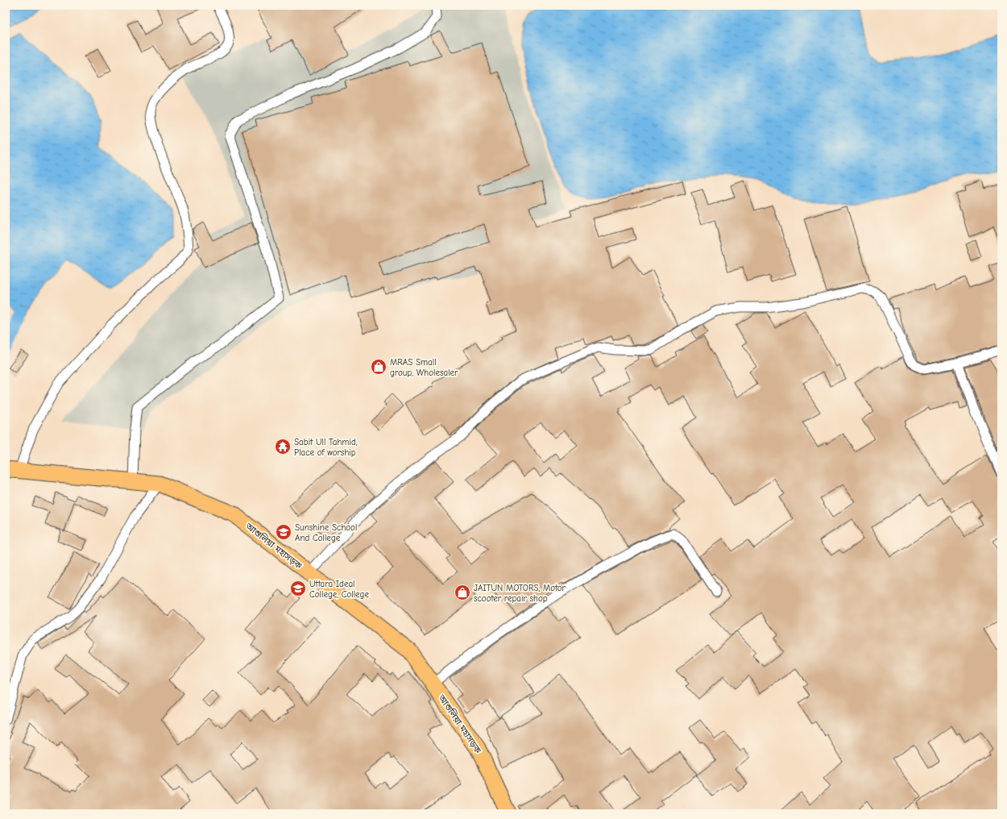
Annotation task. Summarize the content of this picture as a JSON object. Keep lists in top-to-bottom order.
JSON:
{
  "streets": {
    "highway": ["আশুলিয়া মহাসড়ক"]
  },
  "places": {
    "shop": ["MRAS Small group, Wholesaler", "JAITUN MOTORS, Motor scooter repair shop"],
    "temple": ["Sabit Ull Tahmid, Place of worship"],
    "school or university": ["Sunshine School And College", "Uttara Ideal College, College"]
  }
}
